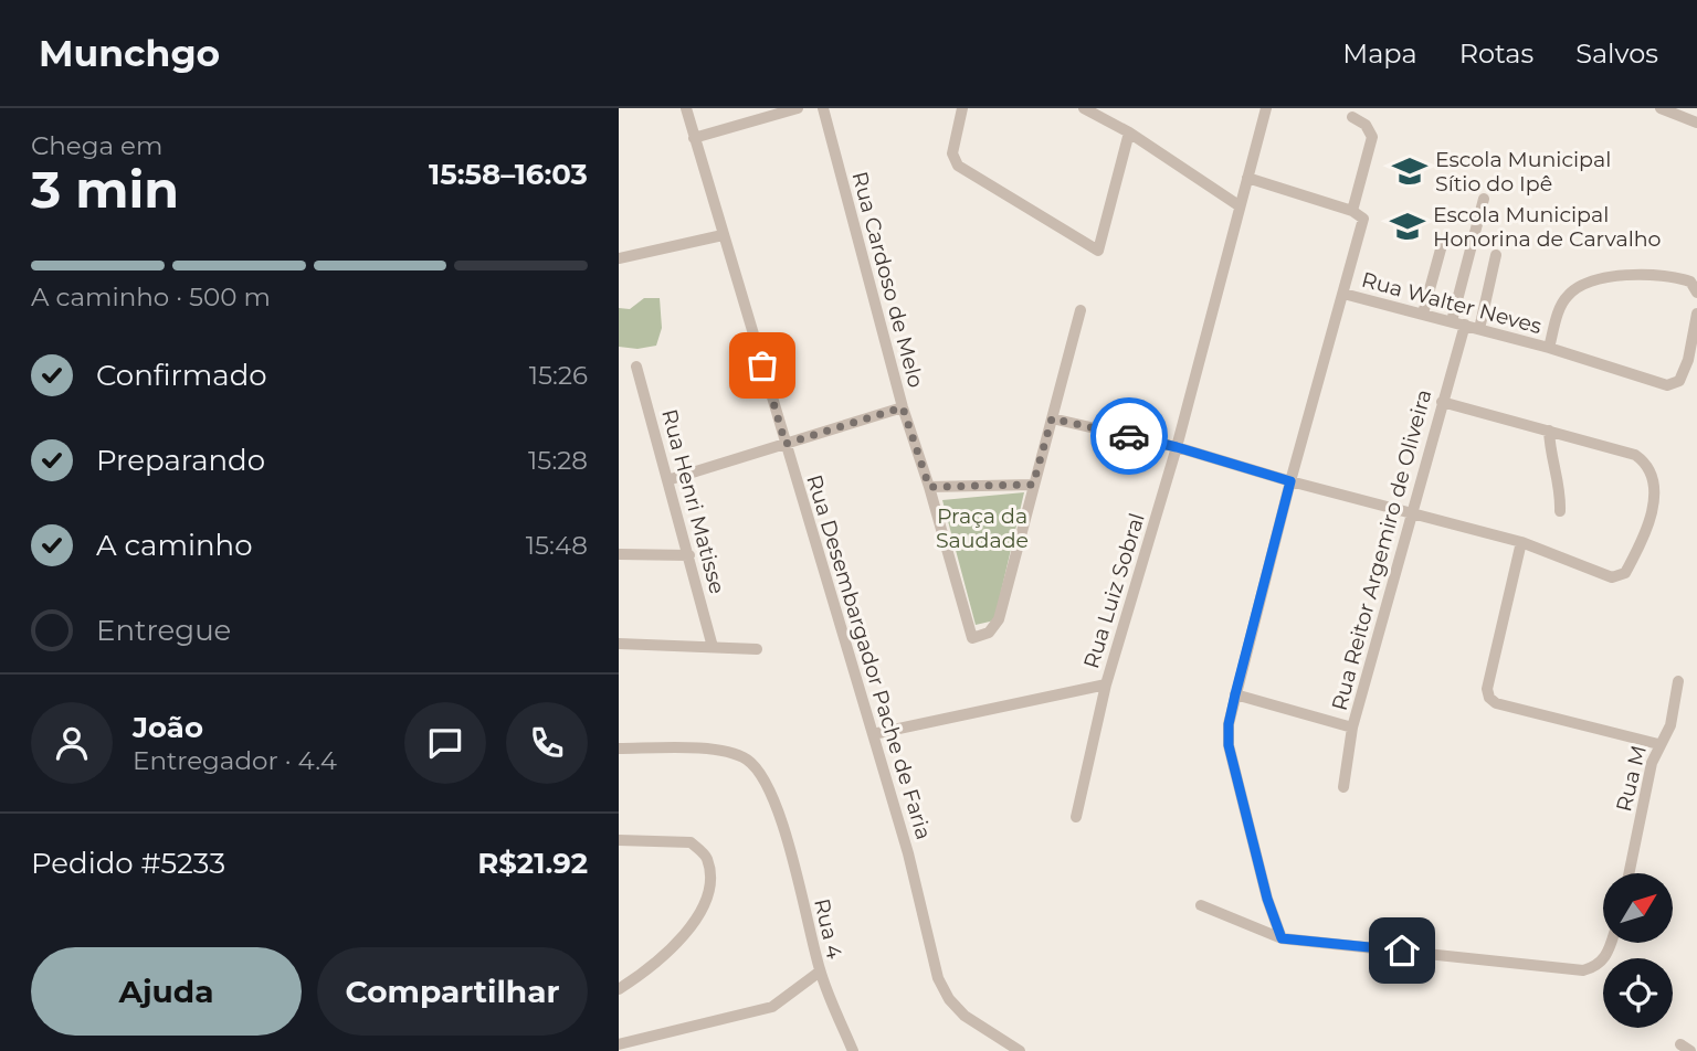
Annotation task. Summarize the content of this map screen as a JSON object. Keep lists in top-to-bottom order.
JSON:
{
  "streets": {
    "street": [
      "Rua Cardoso de Melo",
      "Rua Walter Neves",
      "Rua Henri Matisse",
      "Rua Reitor Argemiro de Oliveira",
      "Rua Luiz Sobral",
      "Rua Desembargador Pache de Faria",
      "Rua M",
      "Rua 4"
    ]
  },
  "crossings": [
    ["Rua Walter Neves", "Rua Reitor Argemiro de Oliveira"]
  ],
  "parks": ["Praça da Saudade"],
  "places": {
    "school or university": ["Escola Municipal Sítio do Ipê", "Escola Municipal Honorina de Carvalho"]
  },
  "north": "top right",
  "page": {
    "header": "Munchgo",
    "nav": ["Mapa", "Rotas", "Salvos"],
    "heading": ["3 min", "Chega em", "15:58–16:03"],
    "panel": [
      "João",
      "Entregador · 4.4",
      "Pedido #5233",
      "R$21.92"
    ],
    "bar": "A caminho · 500 m",
    "list": [
      ["Confirmado", "15:26"],
      ["Preparando", "15:28"],
      ["A caminho", "15:48"],
      "Entregue"
    ],
    "buttons": ["Ajuda", "Compartilhar"]
  }
}
